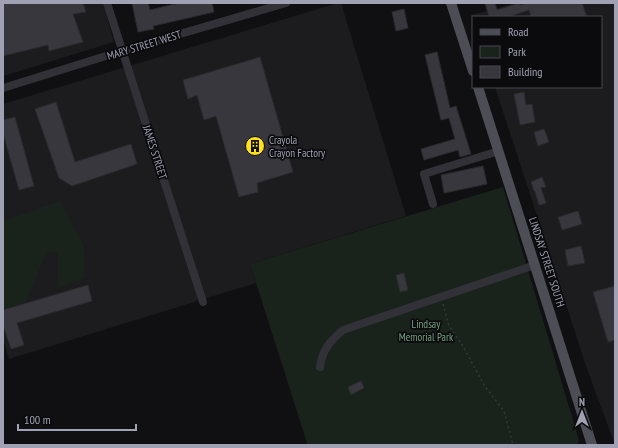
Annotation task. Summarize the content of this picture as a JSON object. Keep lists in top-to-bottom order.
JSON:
{
  "streets": {
    "main road": ["LINDSAY STREET SOUTH"],
    "street": ["MARY STREET WEST", "JAMES STREET"]
  },
  "crossings": [
    ["MARY STREET WEST", "JAMES STREET"]
  ],
  "parks": ["Lindsay Memorial Park"],
  "places": {
    "building": ["Crayola Crayon Factory"]
  },
  "legend": ["Road", "Park", "Building"],
  "scale_bar": "100 m",
  "north": "top"
}
